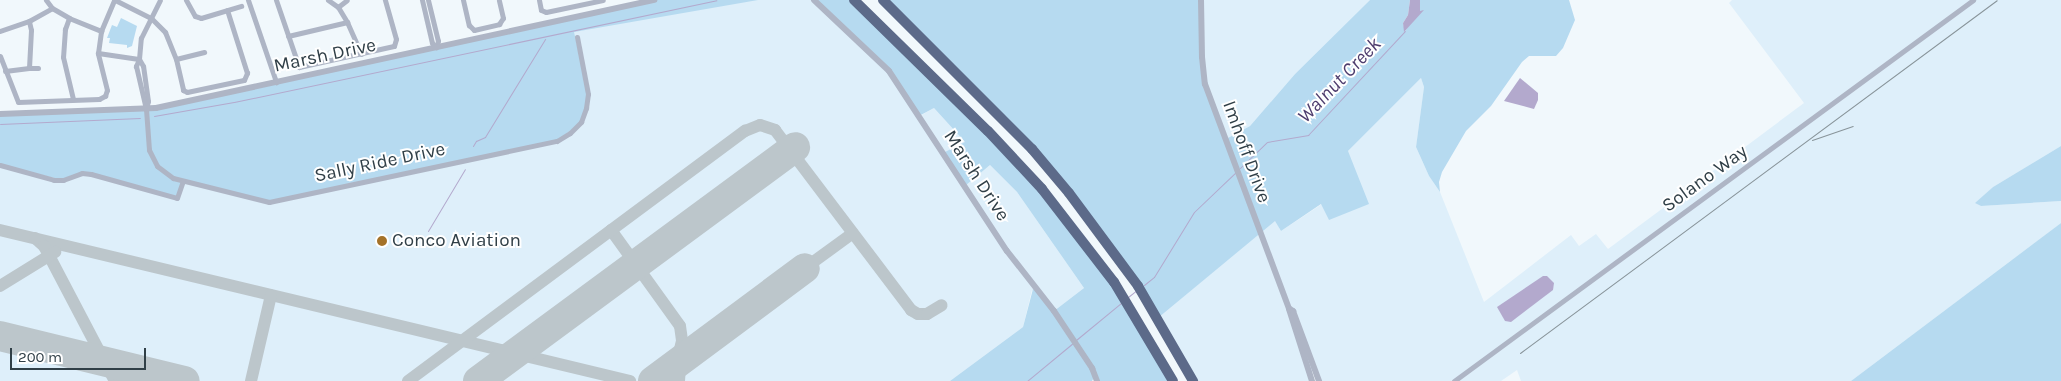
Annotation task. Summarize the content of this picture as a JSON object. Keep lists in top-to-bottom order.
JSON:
{
  "streets": {
    "street": [
      "Marsh Drive",
      "Imhoff Drive",
      "Sally Ride Drive",
      "Solano Way"
    ]
  },
  "crossings": [
    ["Marsh Drive", "Sally Ride Drive"]
  ],
  "water": ["Walnut Creek"],
  "places": ["Conco Aviation"],
  "scale_bar": "200 m"
}
